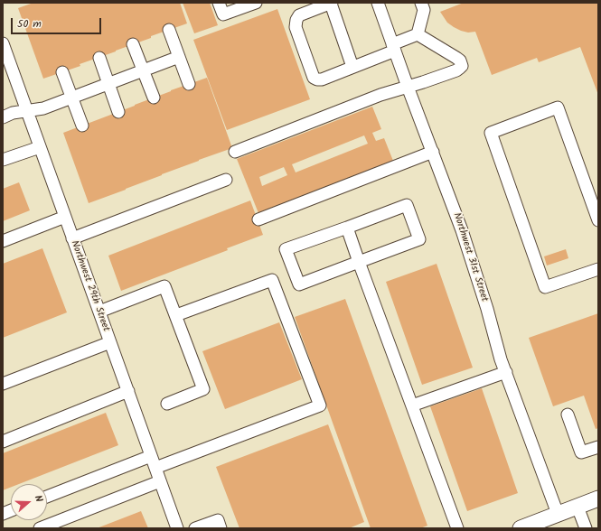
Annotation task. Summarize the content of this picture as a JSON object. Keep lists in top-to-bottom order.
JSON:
{
  "streets": {
    "street": ["Northwest 31st Street", "Northwest 29th Street"]
  },
  "scale_bar": "50 m",
  "north": "right"
}
